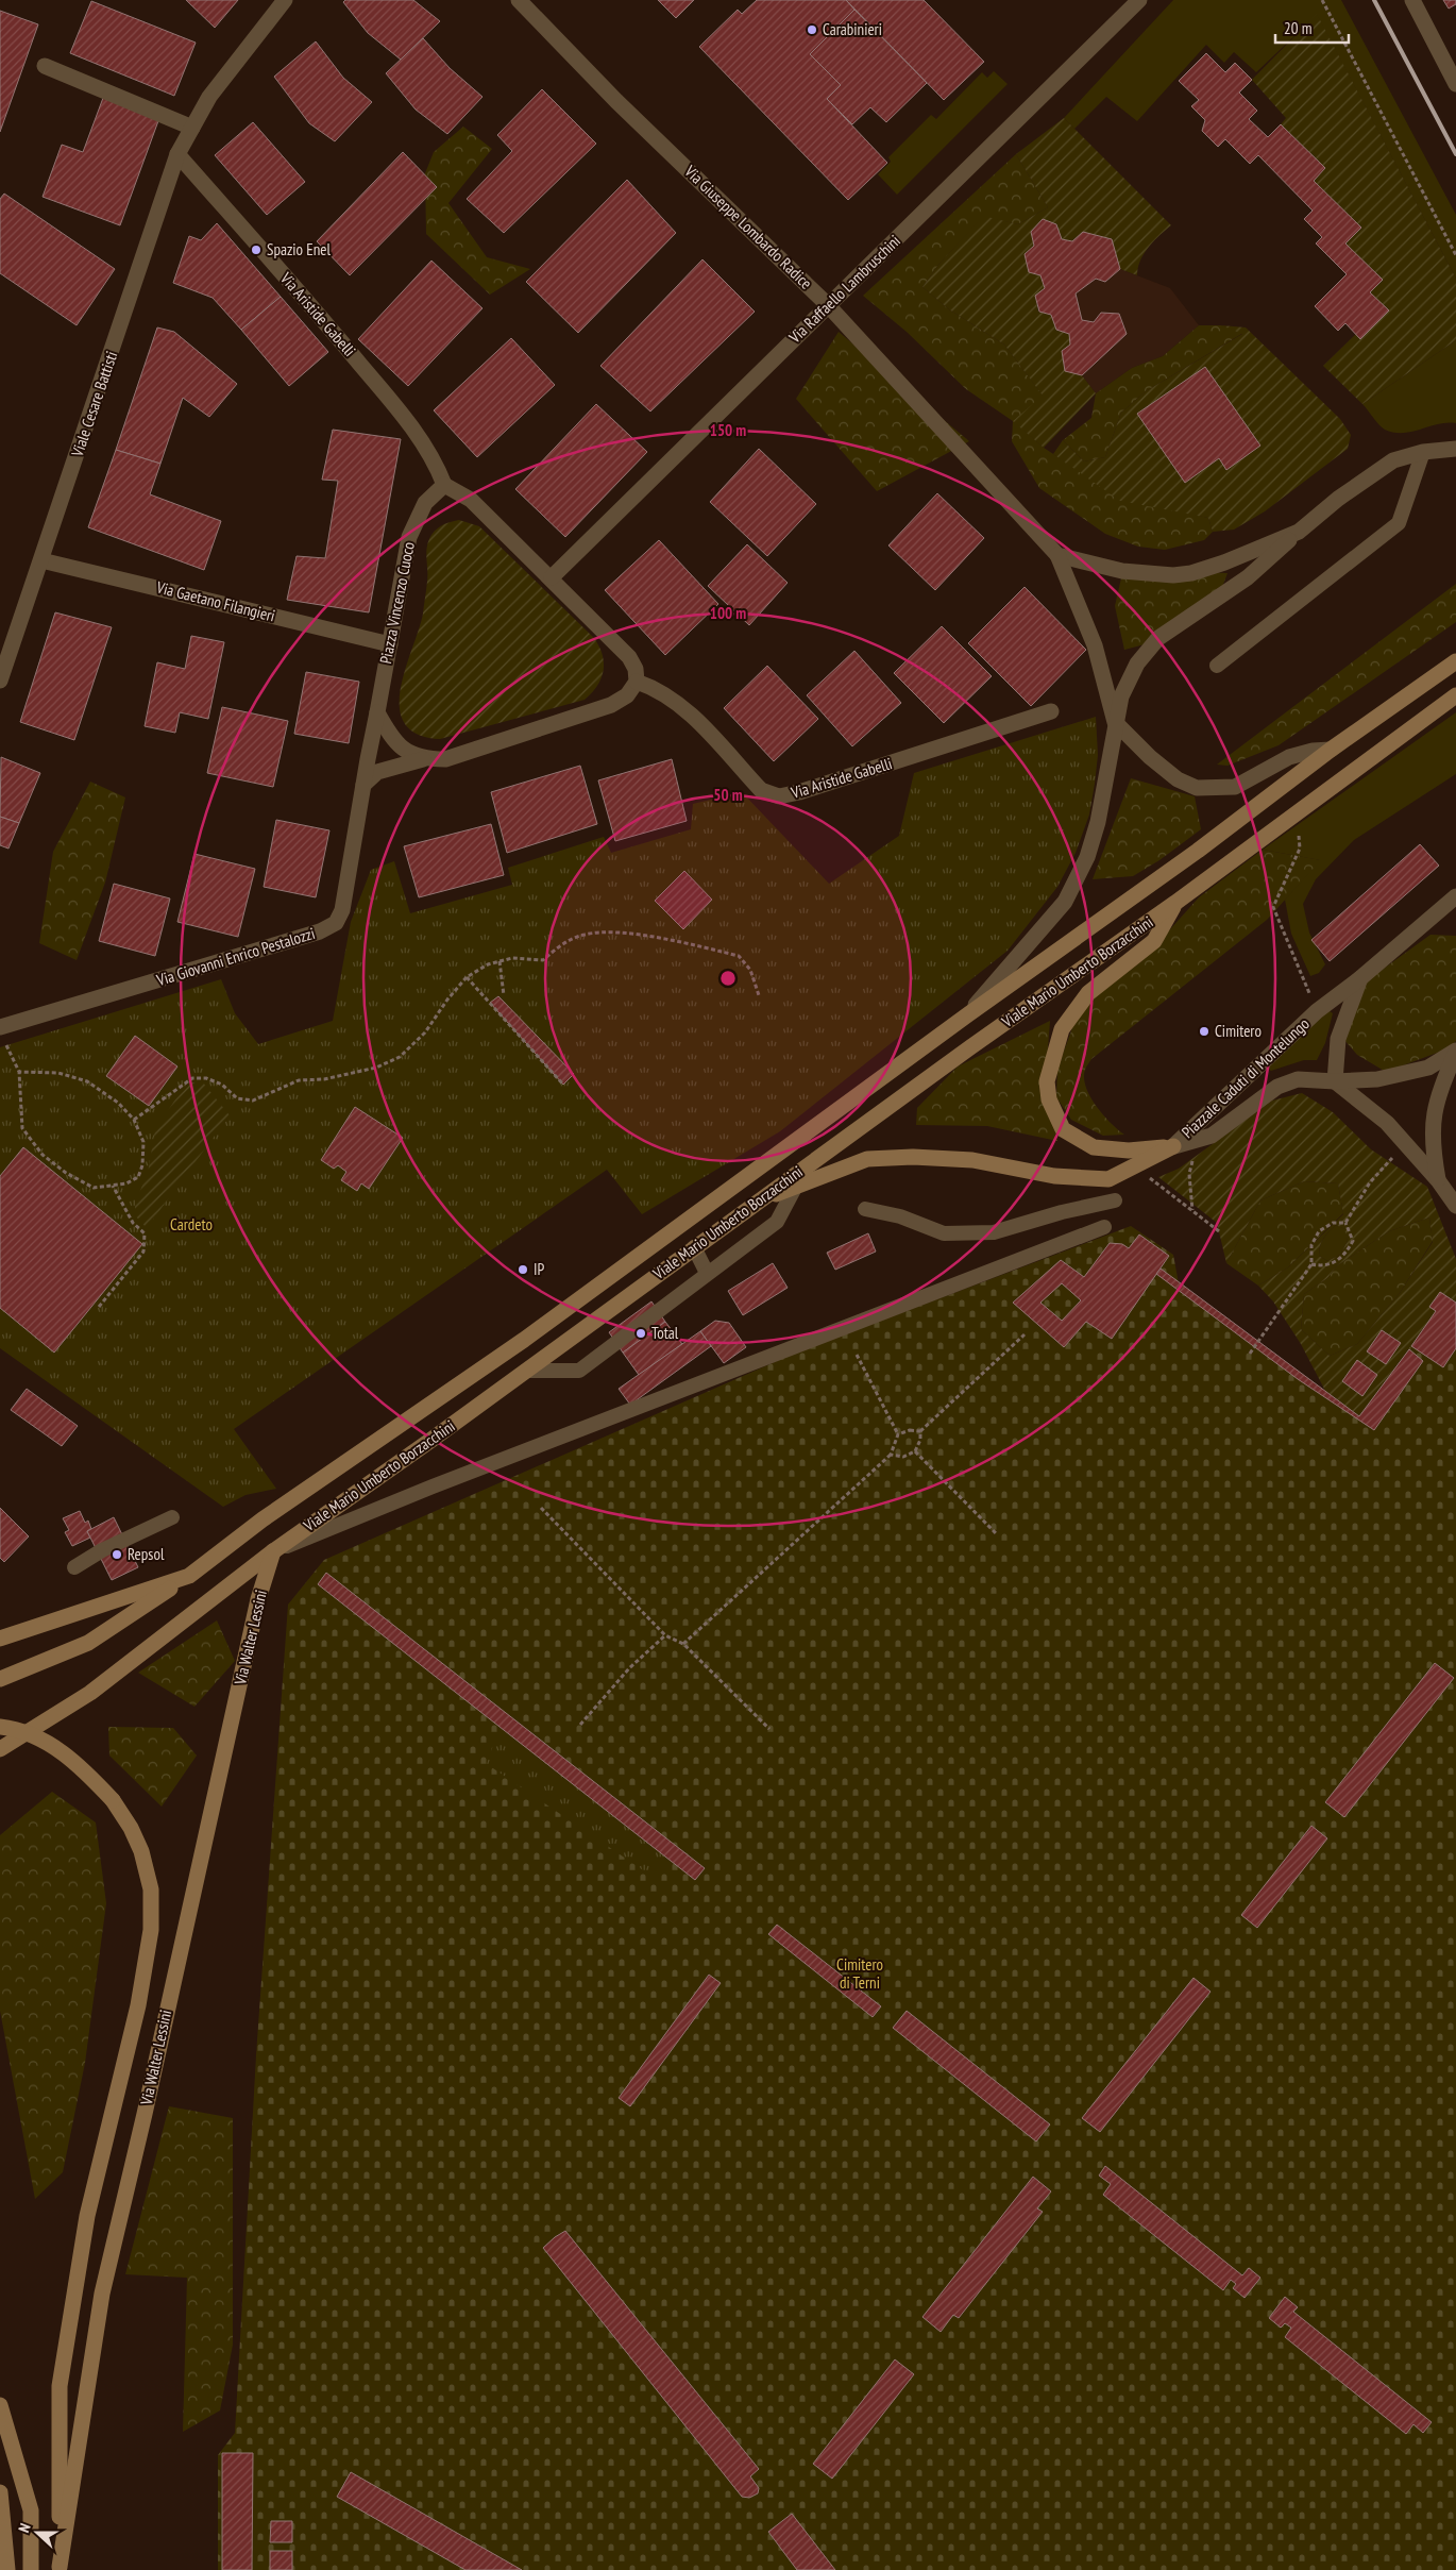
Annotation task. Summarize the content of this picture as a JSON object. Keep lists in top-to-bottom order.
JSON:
{
  "streets": {
    "main road": ["Viale Mario Umberto Borzacchini", "Via Walter Lessini"],
    "street": [
      "Via Giuseppe Lombardo Radice",
      "Via Raffaello Lambruschini",
      "Via Aristide Gabelli",
      "Viale Cesare Battisti",
      "Via Gaetano Filangieri",
      "Piazza Vincenzo Cuoco",
      "Via Giovanni Enrico Pestalozzi",
      "Piazzale Caduti di Montelungo"
    ]
  },
  "crossings": [
    ["Via Giuseppe Lombardo Radice", "Via Raffaello Lambruschini"],
    ["Via Giuseppe Lombardo Radice", "Viale Mario Umberto Borzacchini"],
    ["Via Aristide Gabelli", "Viale Cesare Battisti"],
    ["Via Aristide Gabelli", "Piazza Vincenzo Cuoco"],
    ["Viale Cesare Battisti", "Via Gaetano Filangieri"],
    ["Via Gaetano Filangieri", "Piazza Vincenzo Cuoco"],
    ["Piazza Vincenzo Cuoco", "Via Giovanni Enrico Pestalozzi"],
    ["Viale Mario Umberto Borzacchini", "Via Walter Lessini"]
  ],
  "parks": ["Cardeto", "Cimitero di Terni"],
  "places": [
    "Carabinieri",
    "Spazio Enel",
    "Cimitero",
    "IP",
    "Total",
    "Repsol"
  ],
  "scale_bar": "20 m",
  "north": "left",
  "rings": ["150 m", "100 m", "50 m"]
}
